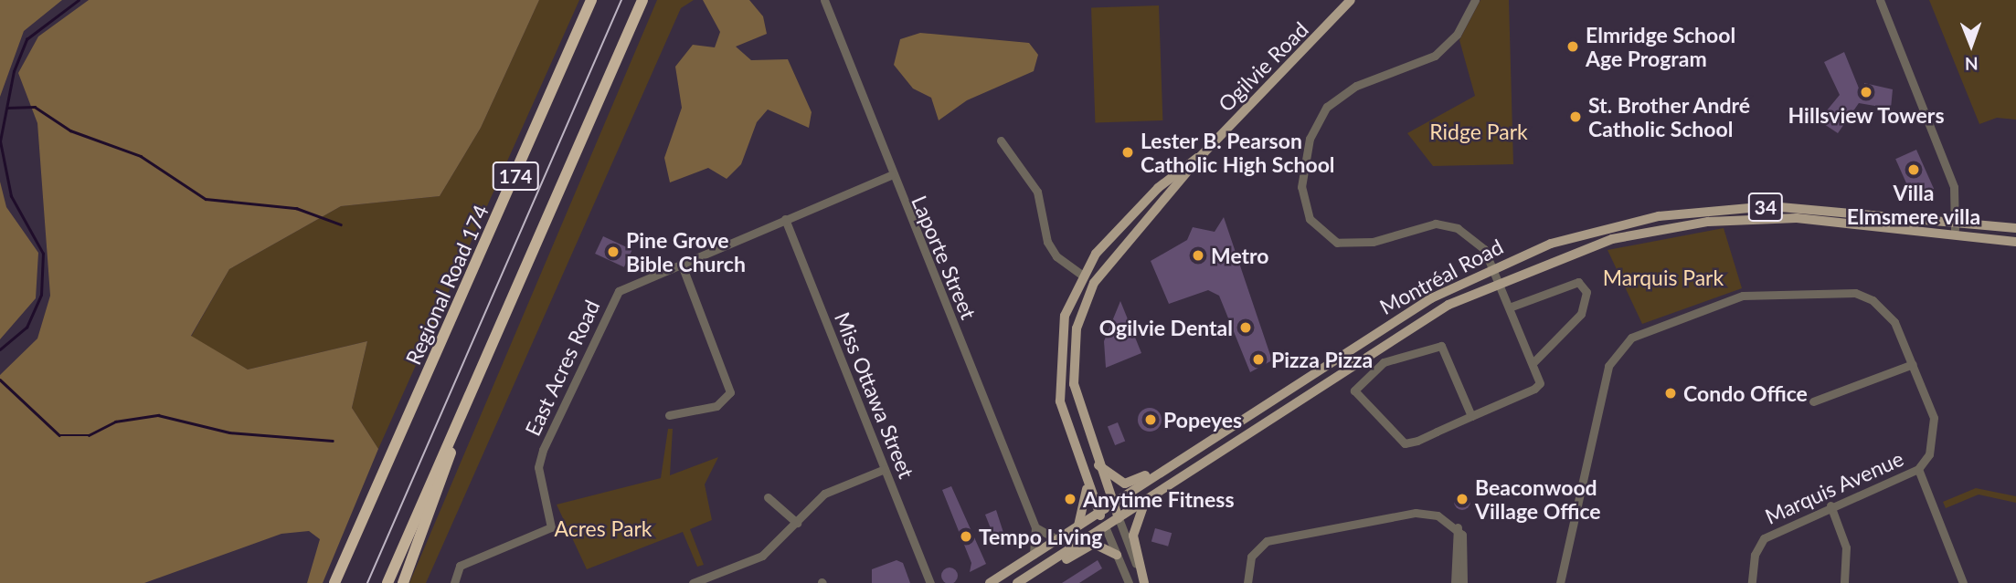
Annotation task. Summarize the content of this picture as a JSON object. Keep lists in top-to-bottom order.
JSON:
{
  "streets": {
    "highway": ["174", "Regional Road 174"],
    "main road": ["Ogilvie Road", "34", "Montréal Road"],
    "street": [
      "Laporte Street",
      "East Acres Road",
      "Miss Ottawa Street",
      "Marquis Avenue"
    ]
  },
  "crossings": [
    ["Ogilvie Road", "Montréal Road"],
    ["Laporte Street", "Montréal Road"],
    ["Laporte Street", "East Acres Road"],
    ["East Acres Road", "Miss Ottawa Street"]
  ],
  "parks": ["Ridge Park", "Marquis Park", "Acres Park"],
  "places": [
    "Elmridge School Age Program",
    "Hillsview Towers",
    "St. Brother André Catholic School",
    "Lester B. Pearson Catholic High School",
    "Villa Elmsmere villa",
    "Pine Grove Bible Church",
    "Metro",
    "Ogilvie Dental",
    "Pizza Pizza",
    "Condo Office",
    "Popeyes",
    "Anytime Fitness",
    "Beaconwood Village Office",
    "Tempo Living"
  ],
  "north": "bottom"
}
